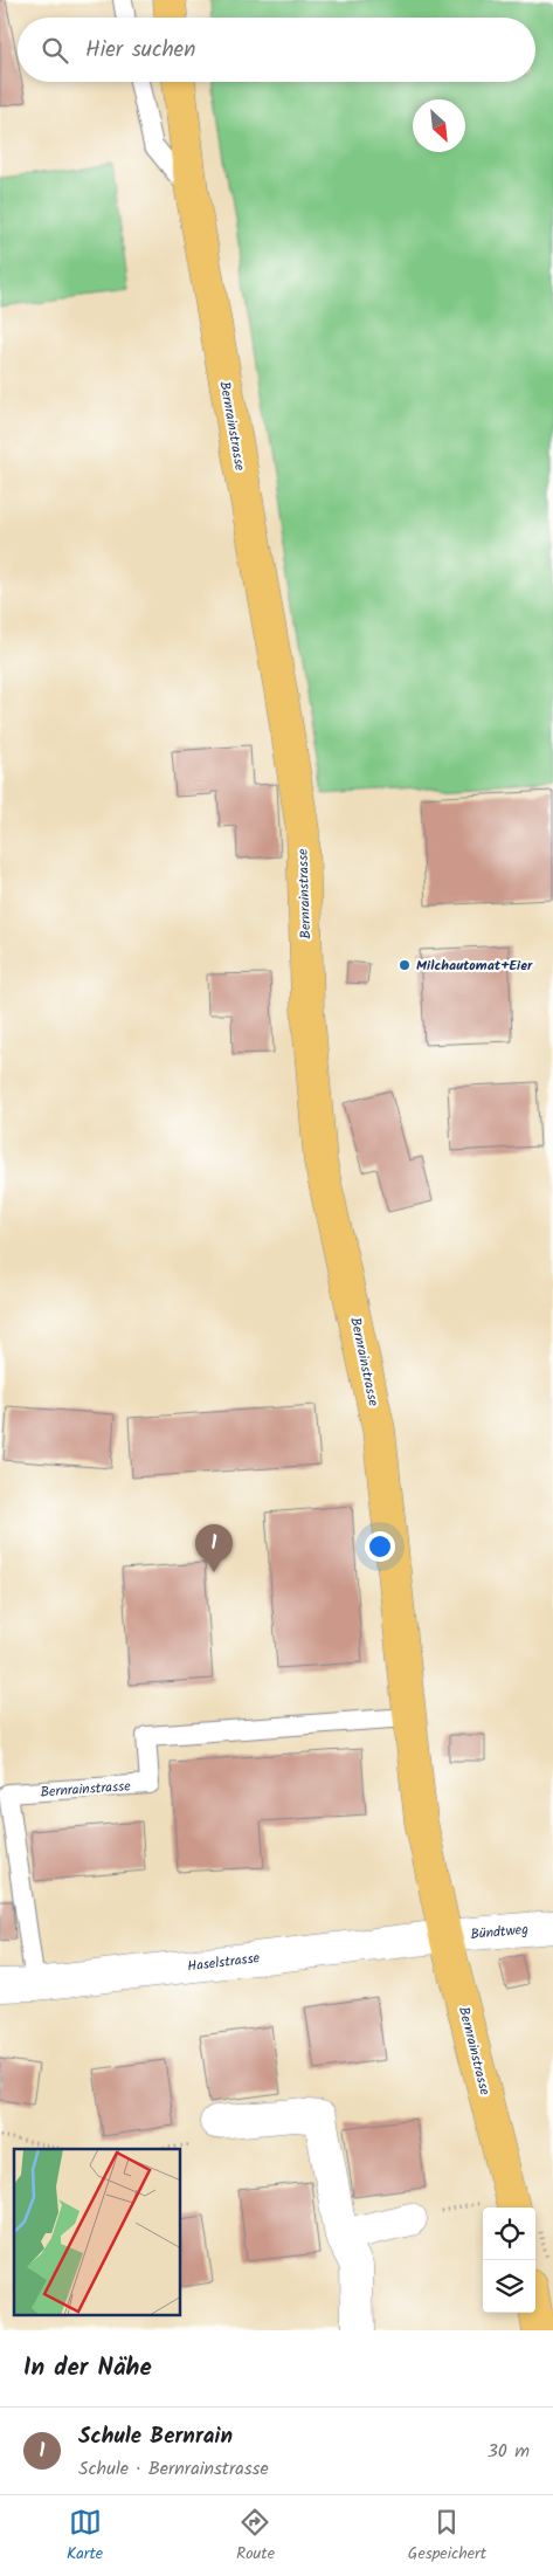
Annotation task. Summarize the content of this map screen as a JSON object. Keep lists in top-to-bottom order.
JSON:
{
  "streets": {
    "main road": ["Bernrainstrasse"],
    "street": ["Bündtweg", "Haselstrasse"]
  },
  "crossings": [
    ["Bernrainstrasse", "Bündtweg"],
    ["Bernrainstrasse", "Haselstrasse"],
    ["Bündtweg", "Haselstrasse"]
  ],
  "places": ["Milchautomat+Eier"],
  "north": "bottom right",
  "page": {
    "search": "Hier suchen",
    "pins": "1",
    "heading": "In der Nähe",
    "list": [
      {
        "mark": "1",
        "name": "Schule Bernrain",
        "note": "Schule · Bernrainstrasse",
        "value": "30 m"
      }
    ],
    "nav": ["Karte", "Route", "Gespeichert"]
  }
}
